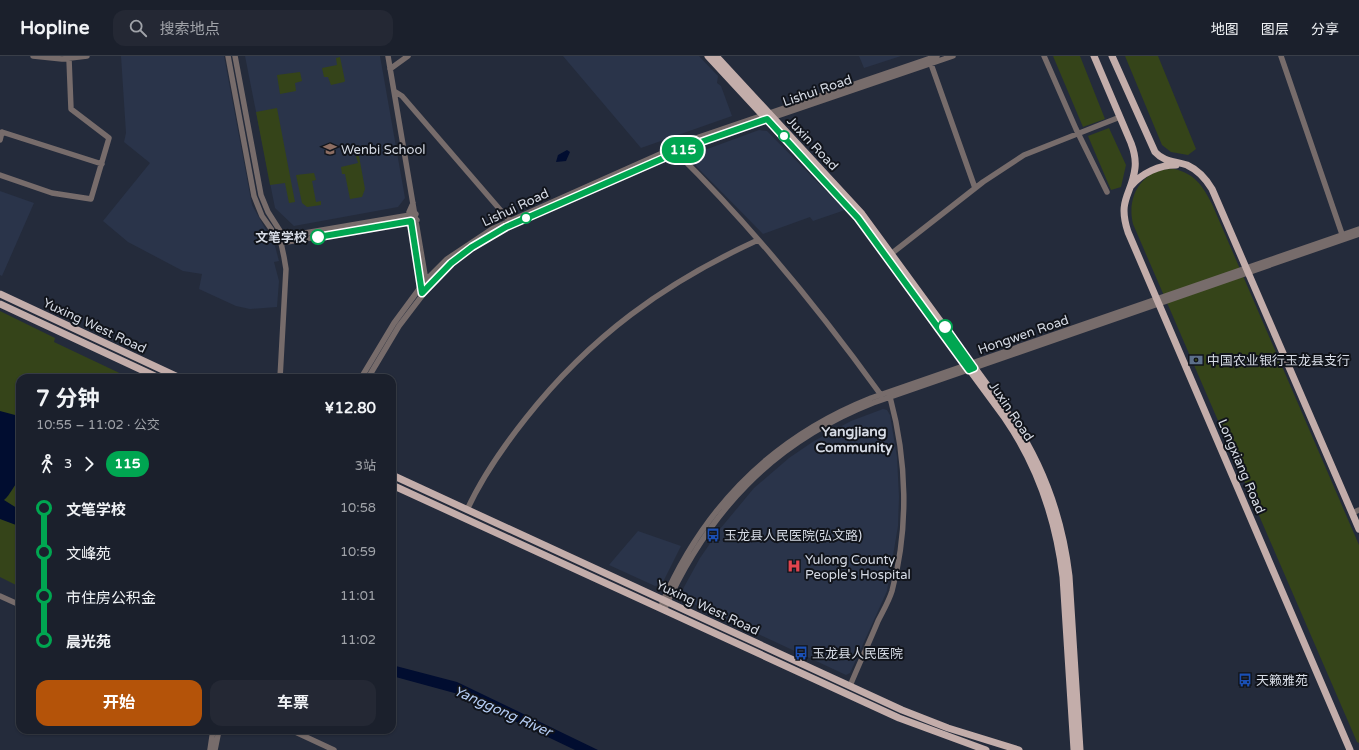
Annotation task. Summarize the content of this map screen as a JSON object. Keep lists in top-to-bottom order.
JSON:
{
  "streets": {
    "main road": ["Juxin Road", "Yuxing West Road", "Longxiang Road"],
    "street": ["Lishui Road", "Hongwen Road"]
  },
  "crossings": [
    ["Lishui Road", "Juxin Road"],
    ["Juxin Road", "Hongwen Road"],
    ["Yuxing West Road", "Hongwen Road"],
    ["Hongwen Road", "Longxiang Road"]
  ],
  "districts": ["Yangjiang Community"],
  "water": ["Yanggong River"],
  "places": {
    "school or university": ["Wenbi School"],
    "other": ["文笔学校"],
    "bank": ["中国农业银行玉龙县支行"],
    "bus stop": ["玉龙县人民医院(弘文路)", "玉龙县人民医院", "天籁雅苑"],
    "hospital": ["Yulong County People's Hospital"]
  },
  "lines": ["bus line 115"],
  "page": {
    "header": "Hopline",
    "search": "搜索地点",
    "nav": ["地图", "图层", "分享"],
    "on_map": "115",
    "heading": ["7 分钟", "10:55 – 11:02 · 公交", "¥12.80"],
    "legs": ["3", "115", "3站"],
    "list": [
      {
        "name": "文笔学校",
        "value": "10:58"
      },
      {
        "name": "文峰苑",
        "value": "10:59"
      },
      {
        "name": "市住房公积金",
        "value": "11:01"
      },
      {
        "name": "晨光苑",
        "value": "11:02"
      }
    ],
    "buttons": ["开始", "车票"]
  }
}
